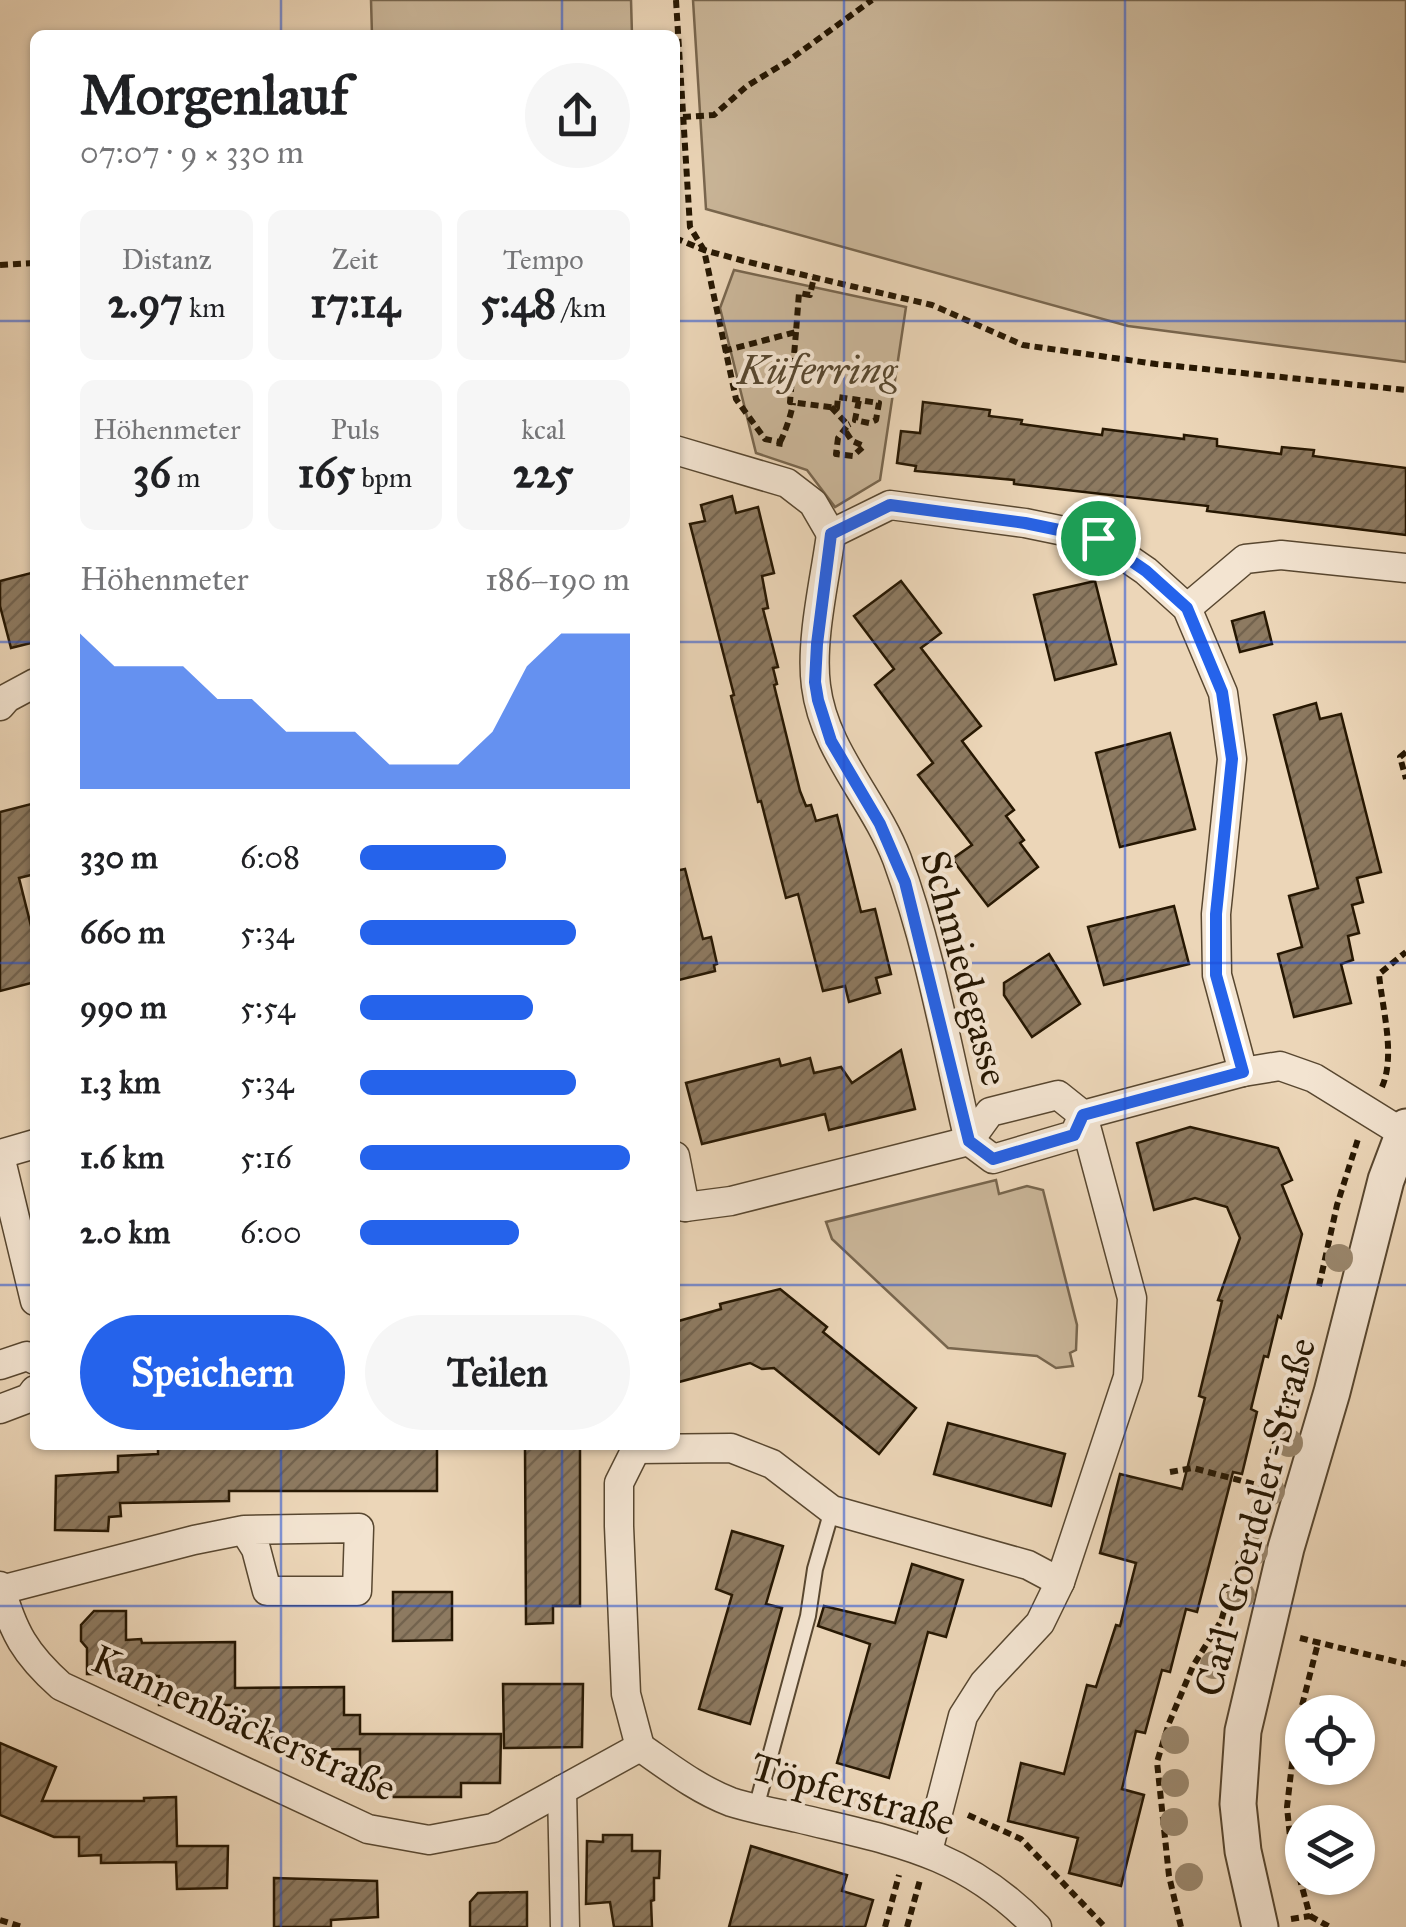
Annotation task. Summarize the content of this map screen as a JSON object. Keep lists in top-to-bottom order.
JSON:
{
  "streets": {
    "street": [
      "Schmiedegasse",
      "Carl-Goerdeler-Straße",
      "Kannenbäckerstraße",
      "Töpferstraße"
    ]
  },
  "crossings": [
    ["Kannenbäckerstraße", "Töpferstraße"]
  ],
  "parks": ["Küferring"],
  "page": {
    "heading": ["Morgenlauf", "07:07 · 9 × 330 m"],
    "stats": [
      ["Distanz", "2.97 km"],
      ["Zeit", "17:14"],
      ["Tempo", "5:48 /km"],
      ["Höhenmeter", "36 m"],
      ["Puls", "165 bpm"],
      ["kcal", "225"]
    ],
    "chart": ["Höhenmeter", "186–190 m"],
    "list": [
      {
        "name": "330 m",
        "note": "6:08"
      },
      {
        "name": "660 m",
        "note": "5:34"
      },
      {
        "name": "990 m",
        "note": "5:54"
      },
      {
        "name": "1.3 km",
        "note": "5:34"
      },
      {
        "name": "1.6 km",
        "note": "5:16"
      },
      {
        "name": "2.0 km",
        "note": "6:00"
      }
    ],
    "buttons": ["Speichern", "Teilen"]
  }
}
